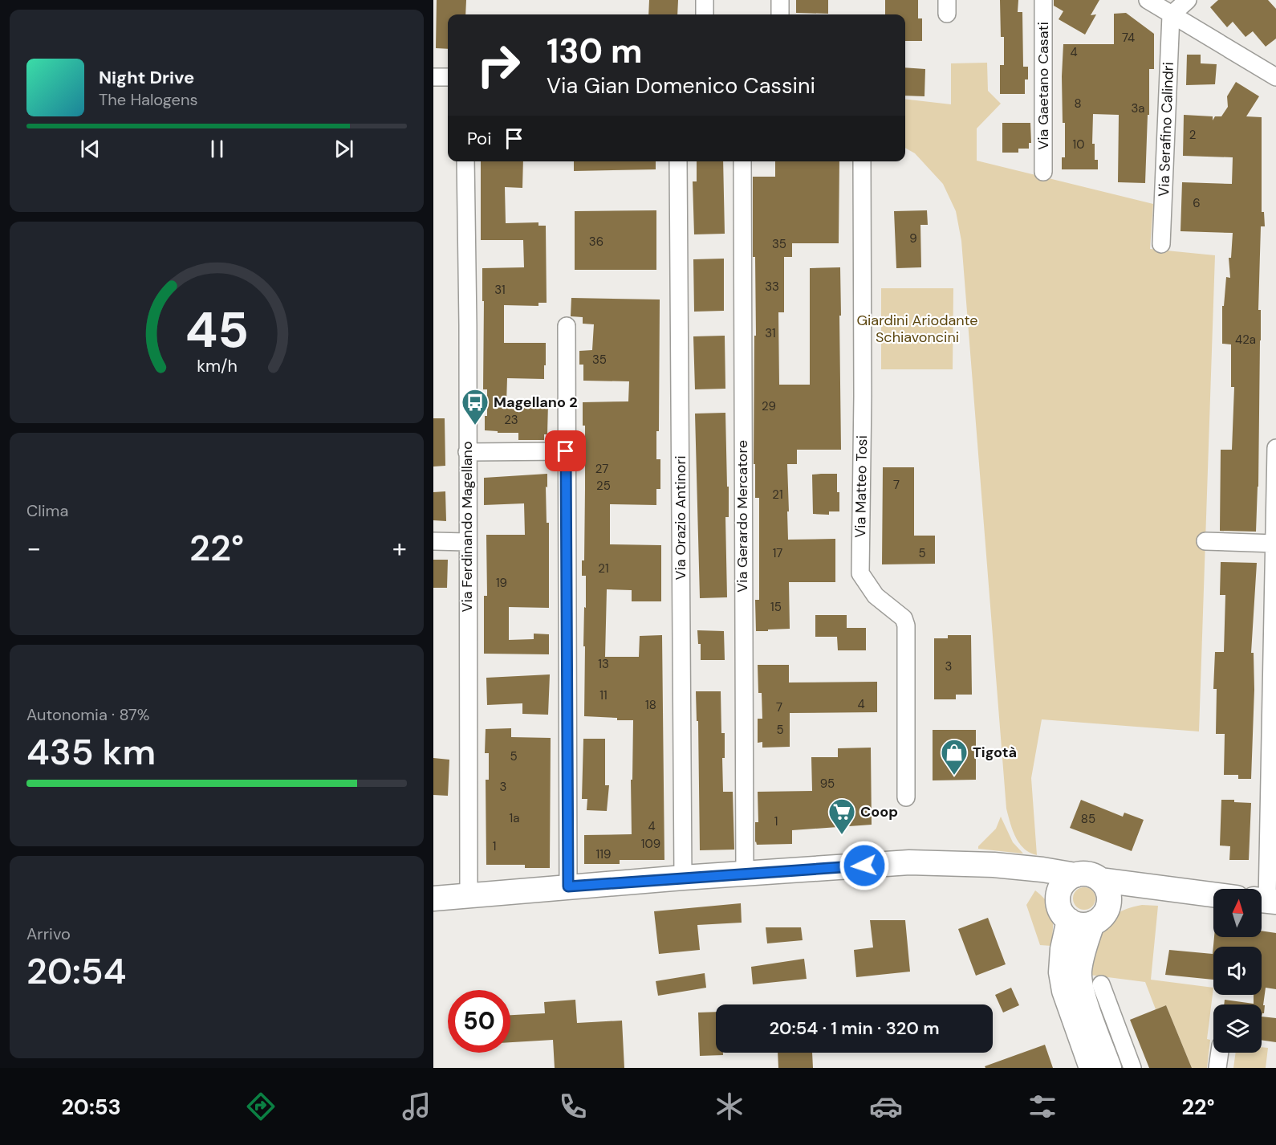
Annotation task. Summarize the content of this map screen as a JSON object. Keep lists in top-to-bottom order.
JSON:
{
  "streets": {
    "street": [
      "Via Gaetano Casati",
      "Via Serafino Calindri",
      "Via Matteo Tosi",
      "Via Gerardo Mercatore",
      "Via Orazio Antinori",
      "Via Ferdinando Magellano"
    ]
  },
  "parks": ["Giardini Ariodante Schiavoncini"],
  "places": {
    "bus stop": ["Magellano 2"],
    "shop": ["Tigotà"],
    "supermarket": ["Coop"]
  },
  "house_numbers": [
    "74",
    "4",
    "8",
    "3a",
    "2",
    "10",
    "6",
    "9",
    "36",
    "35",
    "33",
    "31",
    "31",
    "42a",
    "35",
    "29",
    "23",
    "27",
    "7",
    "25",
    "21",
    "17",
    "5",
    "21",
    "19",
    "15",
    "13",
    "3",
    "11",
    "4",
    "18",
    "7",
    "5",
    "5",
    "95",
    "3",
    "1a",
    "85",
    "1",
    "4",
    "109",
    "1",
    "119"
  ],
  "north": "top",
  "page": {
    "turn": ["130 m", "Via Gian Domenico Cassini"],
    "song": ["Night Drive", "The Halogens"],
    "then": "Poi",
    "tile": [
      "Clima",
      ["Autonomia · 87%", "435 km"],
      ["Arrivo", "20:54"]
    ],
    "heat": ["−", "22°", "+"],
    "limit": "50",
    "trip": "20:54 · 1 min · 320 m",
    "tabs": ["20:53", "22°"],
    "gauge": ["45", "km/h"]
  }
}
